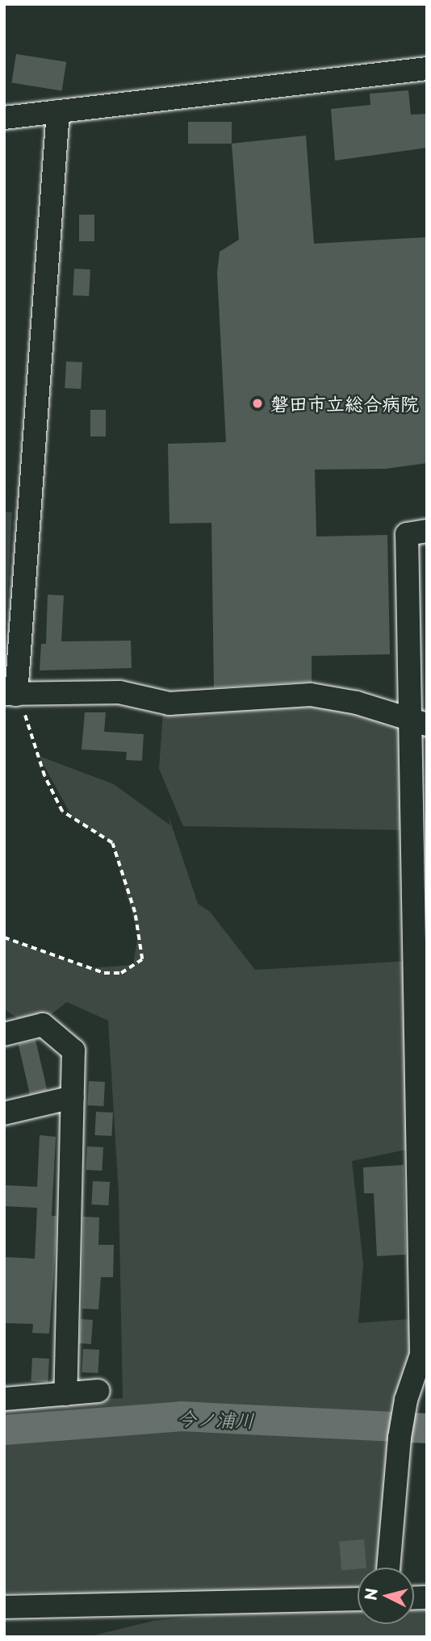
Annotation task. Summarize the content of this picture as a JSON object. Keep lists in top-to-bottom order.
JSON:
{
  "water": ["今ノ浦川"],
  "places": ["磐田市立総合病院"],
  "north": "left"
}
